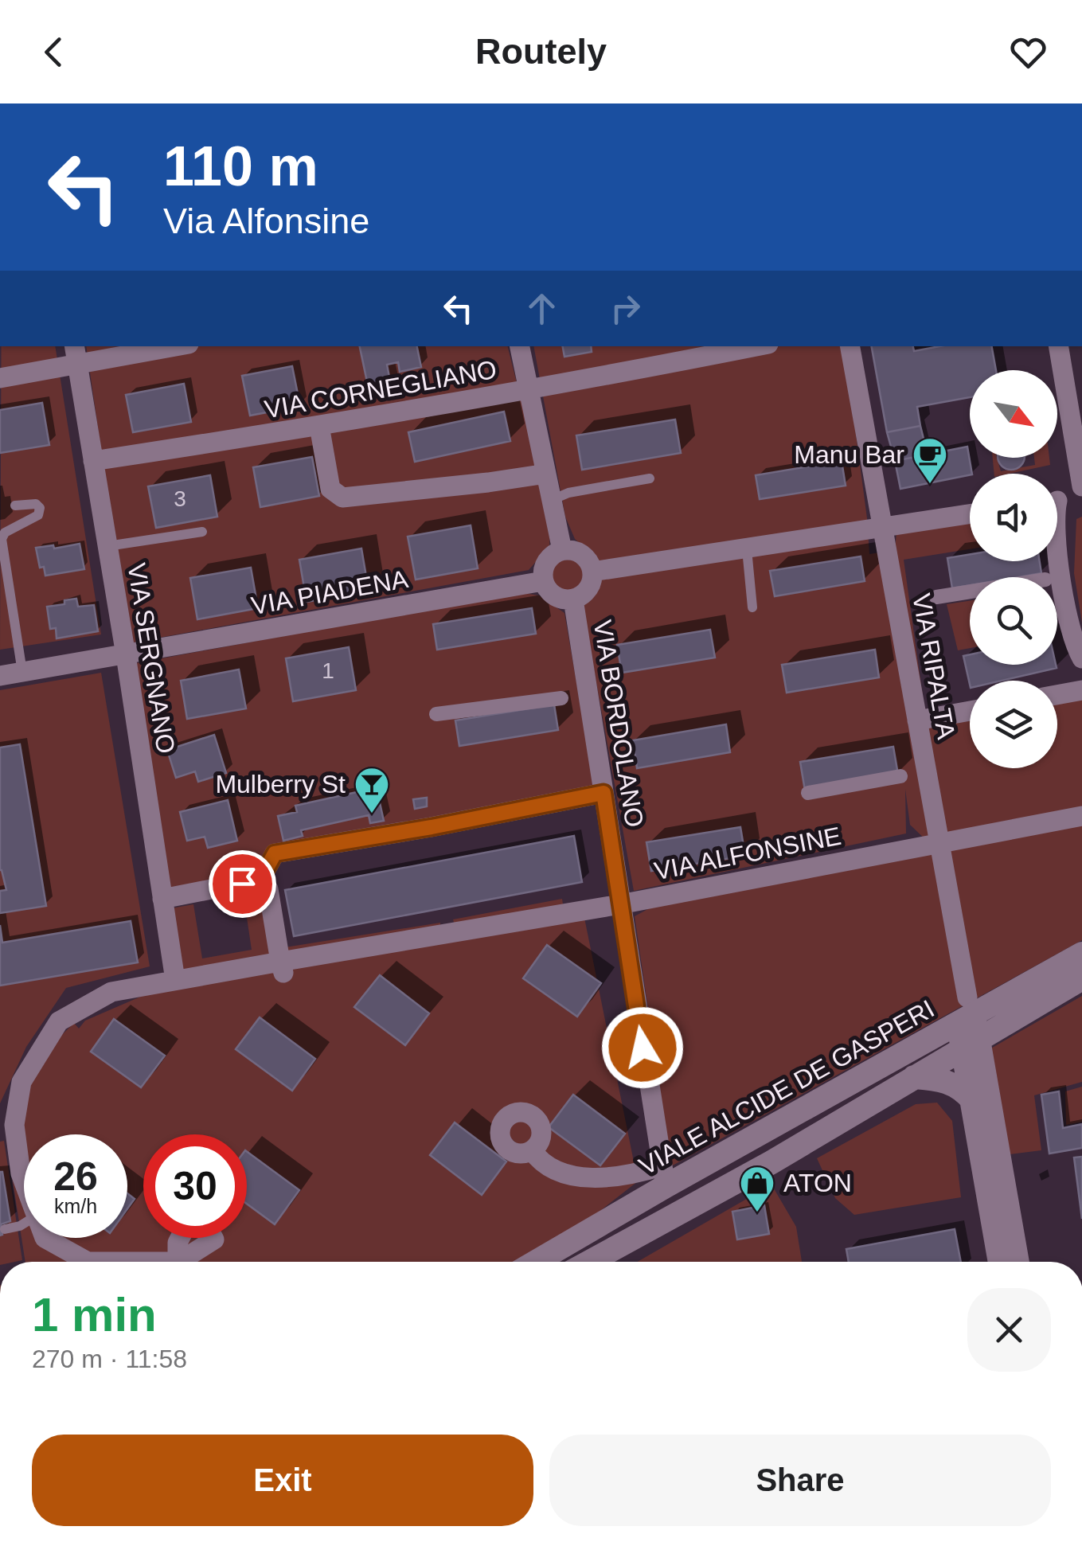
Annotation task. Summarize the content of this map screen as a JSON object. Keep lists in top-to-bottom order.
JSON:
{
  "streets": {
    "street": [
      "VIA CORNEGLIANO",
      "VIA PIADENA",
      "VIA SERGNANO",
      "VIA RIPALTA",
      "VIA BORDOLANO",
      "VIA ALFONSINE",
      "VIALE ALCIDE DE GASPERI"
    ]
  },
  "crossings": [
    ["VIA CORNEGLIANO", "VIA SERGNANO"],
    ["VIA PIADENA", "VIA SERGNANO"],
    ["VIA PIADENA", "VIA BORDOLANO"],
    ["VIA SERGNANO", "VIA ALFONSINE"],
    ["VIA RIPALTA", "VIA ALFONSINE"],
    ["VIA RIPALTA", "VIALE ALCIDE DE GASPERI"],
    ["VIA BORDOLANO", "VIA ALFONSINE"],
    ["VIA BORDOLANO", "VIALE ALCIDE DE GASPERI"]
  ],
  "places": {
    "cafe": ["Manu Bar"],
    "bar": ["Mulberry St"],
    "shop": ["ATON"]
  },
  "house_numbers": ["3", "1"],
  "north": "bottom right",
  "page": {
    "header": "Routely",
    "turn": ["110 m", "Via Alfonsine"],
    "speed": "26 km/h",
    "limit": "30",
    "heading": ["1 min", "270 m · 11:58"],
    "buttons": ["Exit", "Share"]
  }
}
